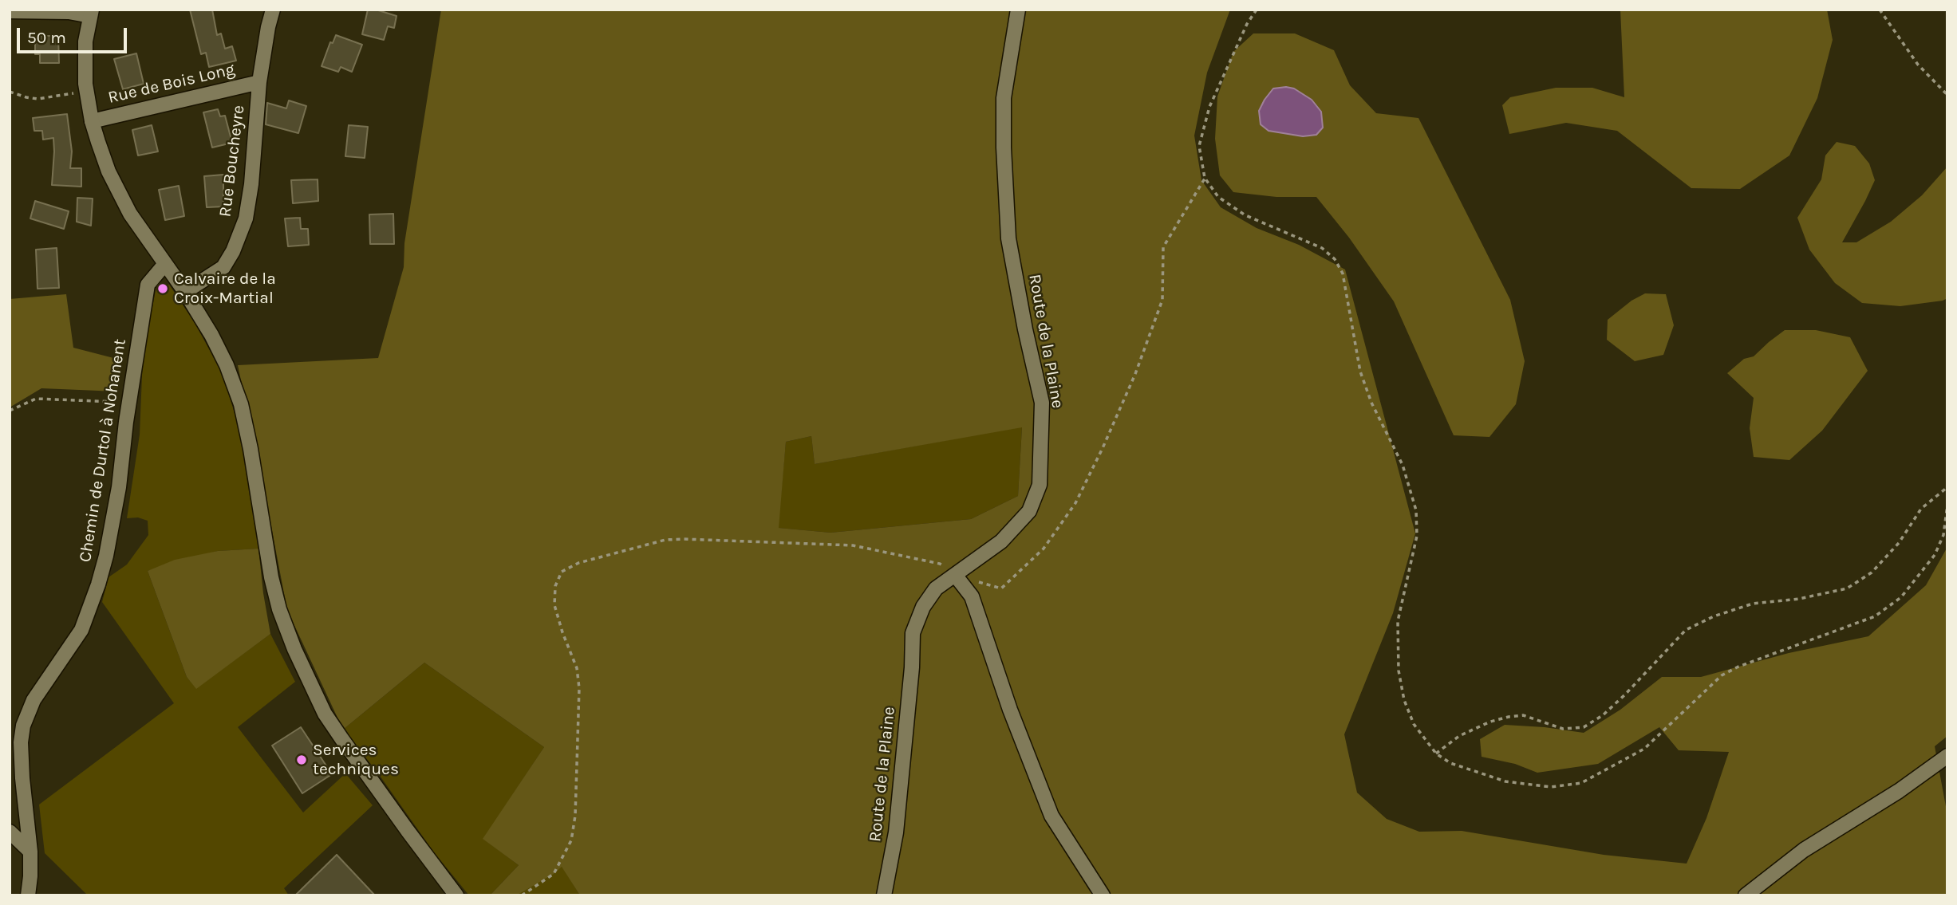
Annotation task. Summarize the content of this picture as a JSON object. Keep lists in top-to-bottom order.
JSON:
{
  "streets": {
    "street": [
      "Rue de Bois Long",
      "Rue Boucheyre",
      "Route de la Plaine",
      "Chemin de Durtol à Nohanent"
    ]
  },
  "crossings": [
    ["Rue de Bois Long", "Rue Boucheyre"]
  ],
  "places": ["Calvaire de la Croix-Martial", "Services techniques"],
  "scale_bar": "50 m"
}
